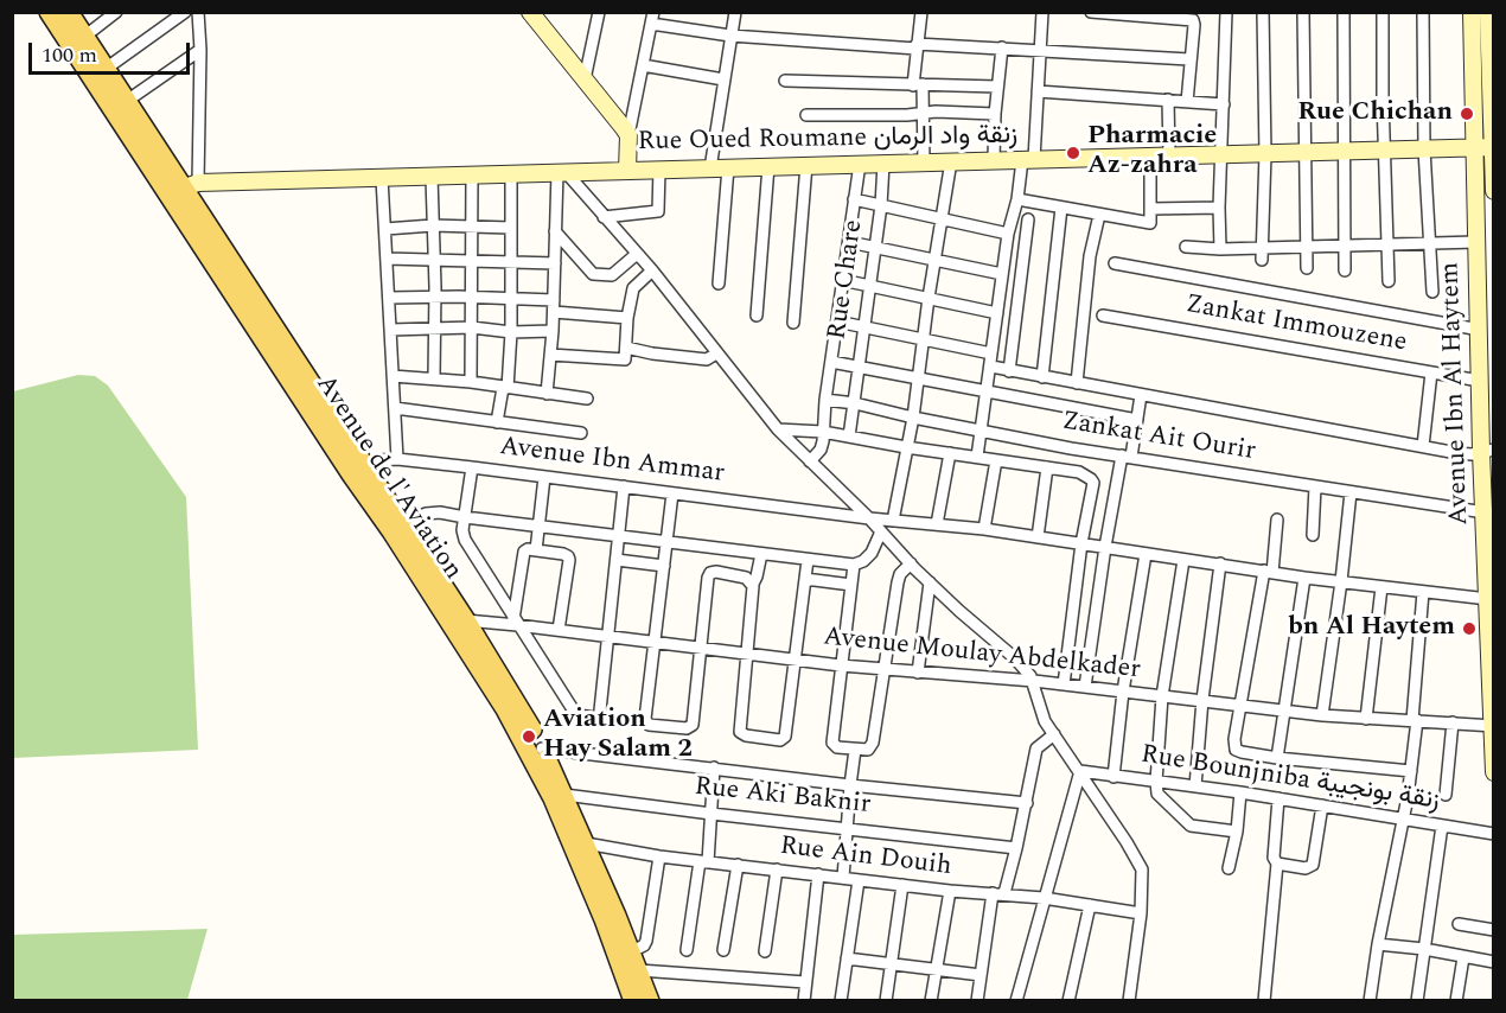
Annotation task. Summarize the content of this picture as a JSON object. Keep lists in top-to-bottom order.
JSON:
{
  "streets": {
    "main road": ["Avenue de l'Aviation"],
    "street": [
      "Rue Oued Roumane زنقة واد الرمان",
      "Rue Chare",
      "Zankat Immouzene",
      "Avenue Ibn Al Haytem",
      "Zankat Ait Ourir",
      "Avenue Ibn Ammar",
      "Avenue Moulay Abdelkader",
      "Rue Bounjniba زنقة بونجيبة",
      "Rue Aki Baknir",
      "Rue Ain Douih"
    ]
  },
  "crossings": [
    ["Rue Oued Roumane زنقة واد الرمان", "Rue Chare"],
    ["Rue Oued Roumane زنقة واد الرمان", "Avenue Ibn Al Haytem"],
    ["Rue Oued Roumane زنقة واد الرمان", "Avenue de l'Aviation"],
    ["Rue Chare", "Zankat Ait Ourir"],
    ["Zankat Immouzene", "Avenue Ibn Al Haytem"],
    ["Avenue Ibn Al Haytem", "Zankat Ait Ourir"],
    ["Avenue Ibn Al Haytem", "Avenue Ibn Ammar"],
    ["Avenue Ibn Al Haytem", "Avenue Moulay Abdelkader"],
    ["Avenue Ibn Ammar", "Avenue de l'Aviation"],
    ["Avenue de l'Aviation", "Avenue Moulay Abdelkader"],
    ["Avenue de l'Aviation", "Rue Aki Baknir"],
    ["Avenue de l'Aviation", "Rue Ain Douih"]
  ],
  "places": [
    "Rue Chichan",
    "Pharmacie Az-zahra",
    "bn Al Haytem",
    "Aviation Hay Salam 2"
  ],
  "scale_bar": "100 m"
}
